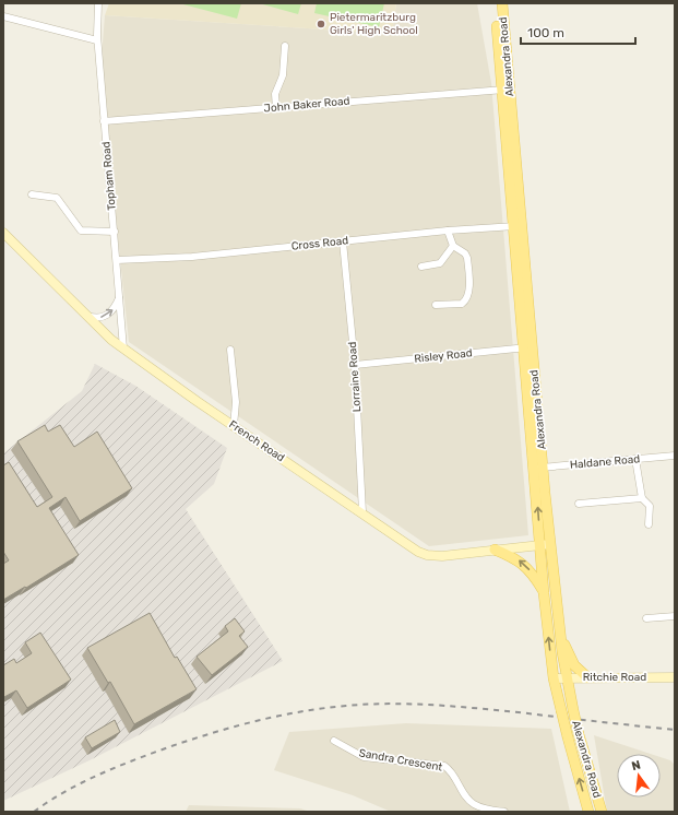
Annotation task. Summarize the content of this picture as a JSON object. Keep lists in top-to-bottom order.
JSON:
{
  "streets": {
    "main road": ["Alexandra Road"],
    "street": [
      "John Baker Road",
      "Topham Road",
      "Cross Road",
      "Risley Road",
      "Lorraine Road",
      "French Road",
      "Haldane Road",
      "Ritchie Road",
      "Sandra Crescent"
    ]
  },
  "crossings": [
    ["Alexandra Road", "John Baker Road"],
    ["Alexandra Road", "Cross Road"],
    ["Alexandra Road", "Risley Road"],
    ["Alexandra Road", "French Road"],
    ["Alexandra Road", "Haldane Road"],
    ["Alexandra Road", "Ritchie Road"],
    ["John Baker Road", "Topham Road"],
    ["Topham Road", "Cross Road"],
    ["Topham Road", "French Road"],
    ["Cross Road", "Lorraine Road"],
    ["Risley Road", "Lorraine Road"],
    ["Lorraine Road", "French Road"]
  ],
  "places": ["Pietermaritzburg Girls' High School"],
  "scale_bar": "100 m",
  "north": "top"
}
